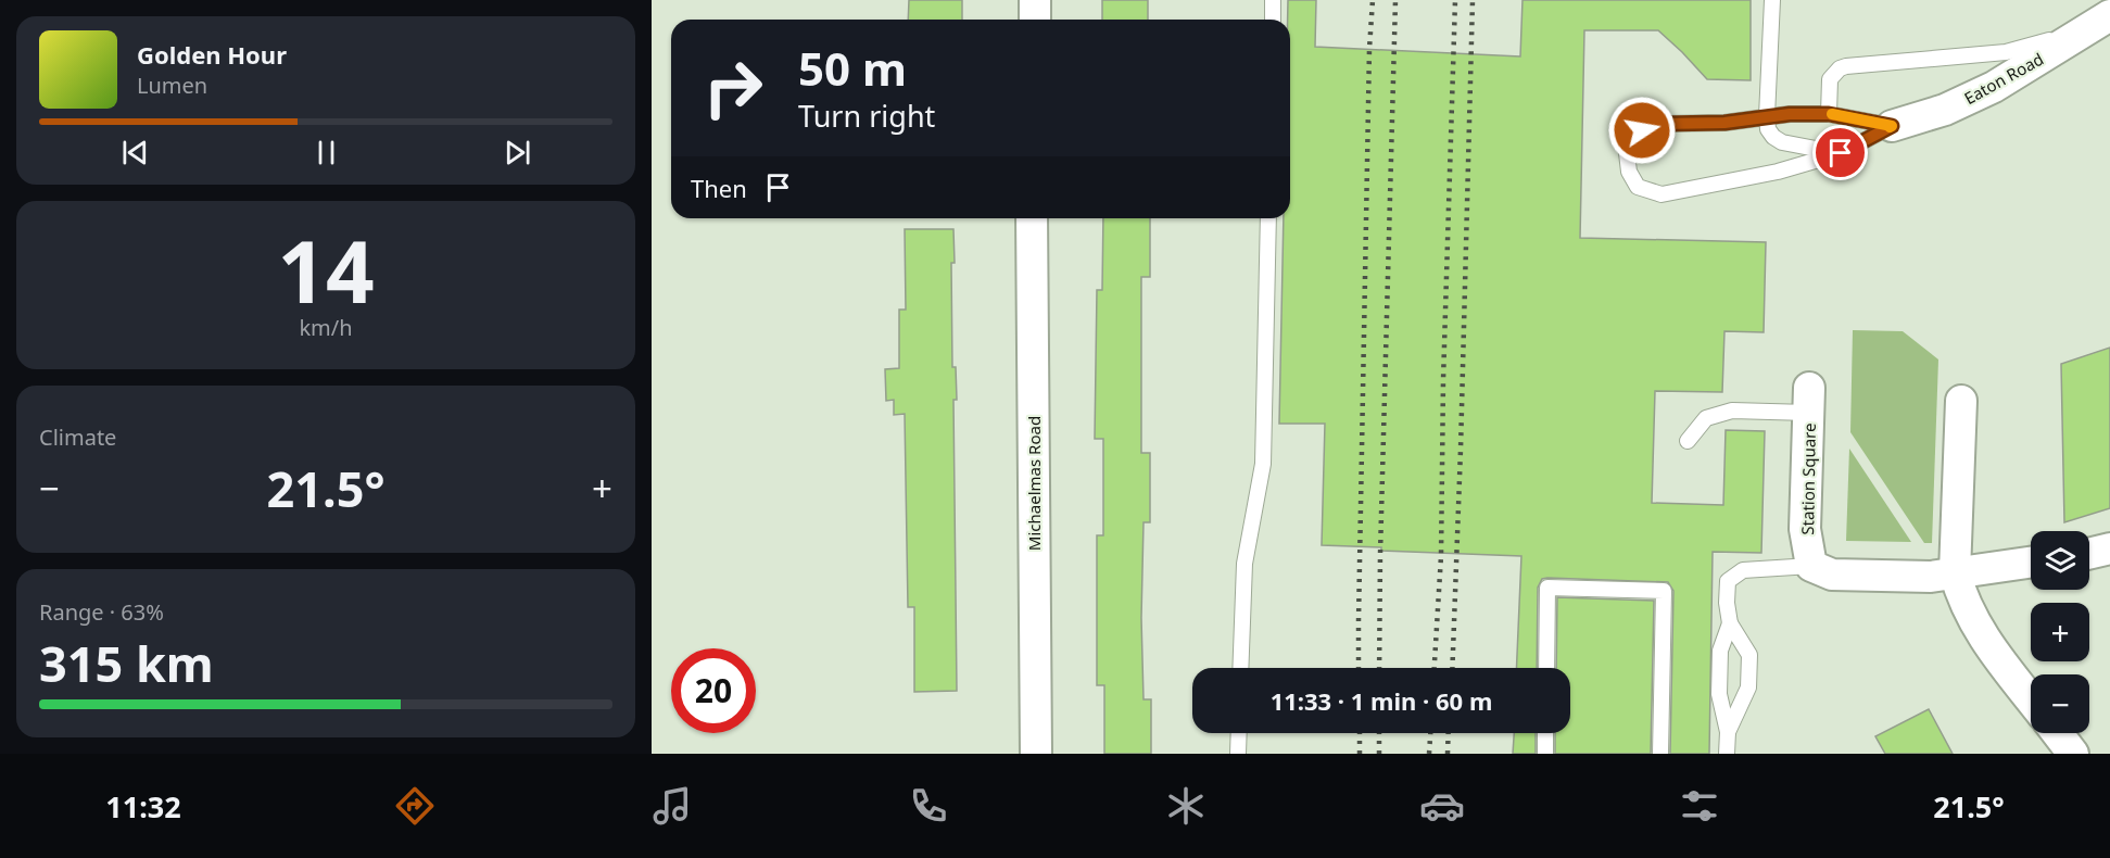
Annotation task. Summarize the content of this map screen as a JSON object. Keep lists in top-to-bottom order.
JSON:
{
  "streets": {
    "street": ["Eaton Road", "Station Square", "Michaelmas Road"]
  },
  "page": {
    "turn": ["50 m", "Turn right"],
    "song": ["Golden Hour", "Lumen"],
    "then": "Then",
    "tile": [
      ["14", "km/h"],
      "Climate",
      ["Range · 63%", "315 km"]
    ],
    "heat": ["−", "21.5°", "+"],
    "map_buttons": ["+", "−"],
    "limit": "20",
    "trip": "11:33 · 1 min · 60 m",
    "tabs": ["11:32", "21.5°"]
  }
}
